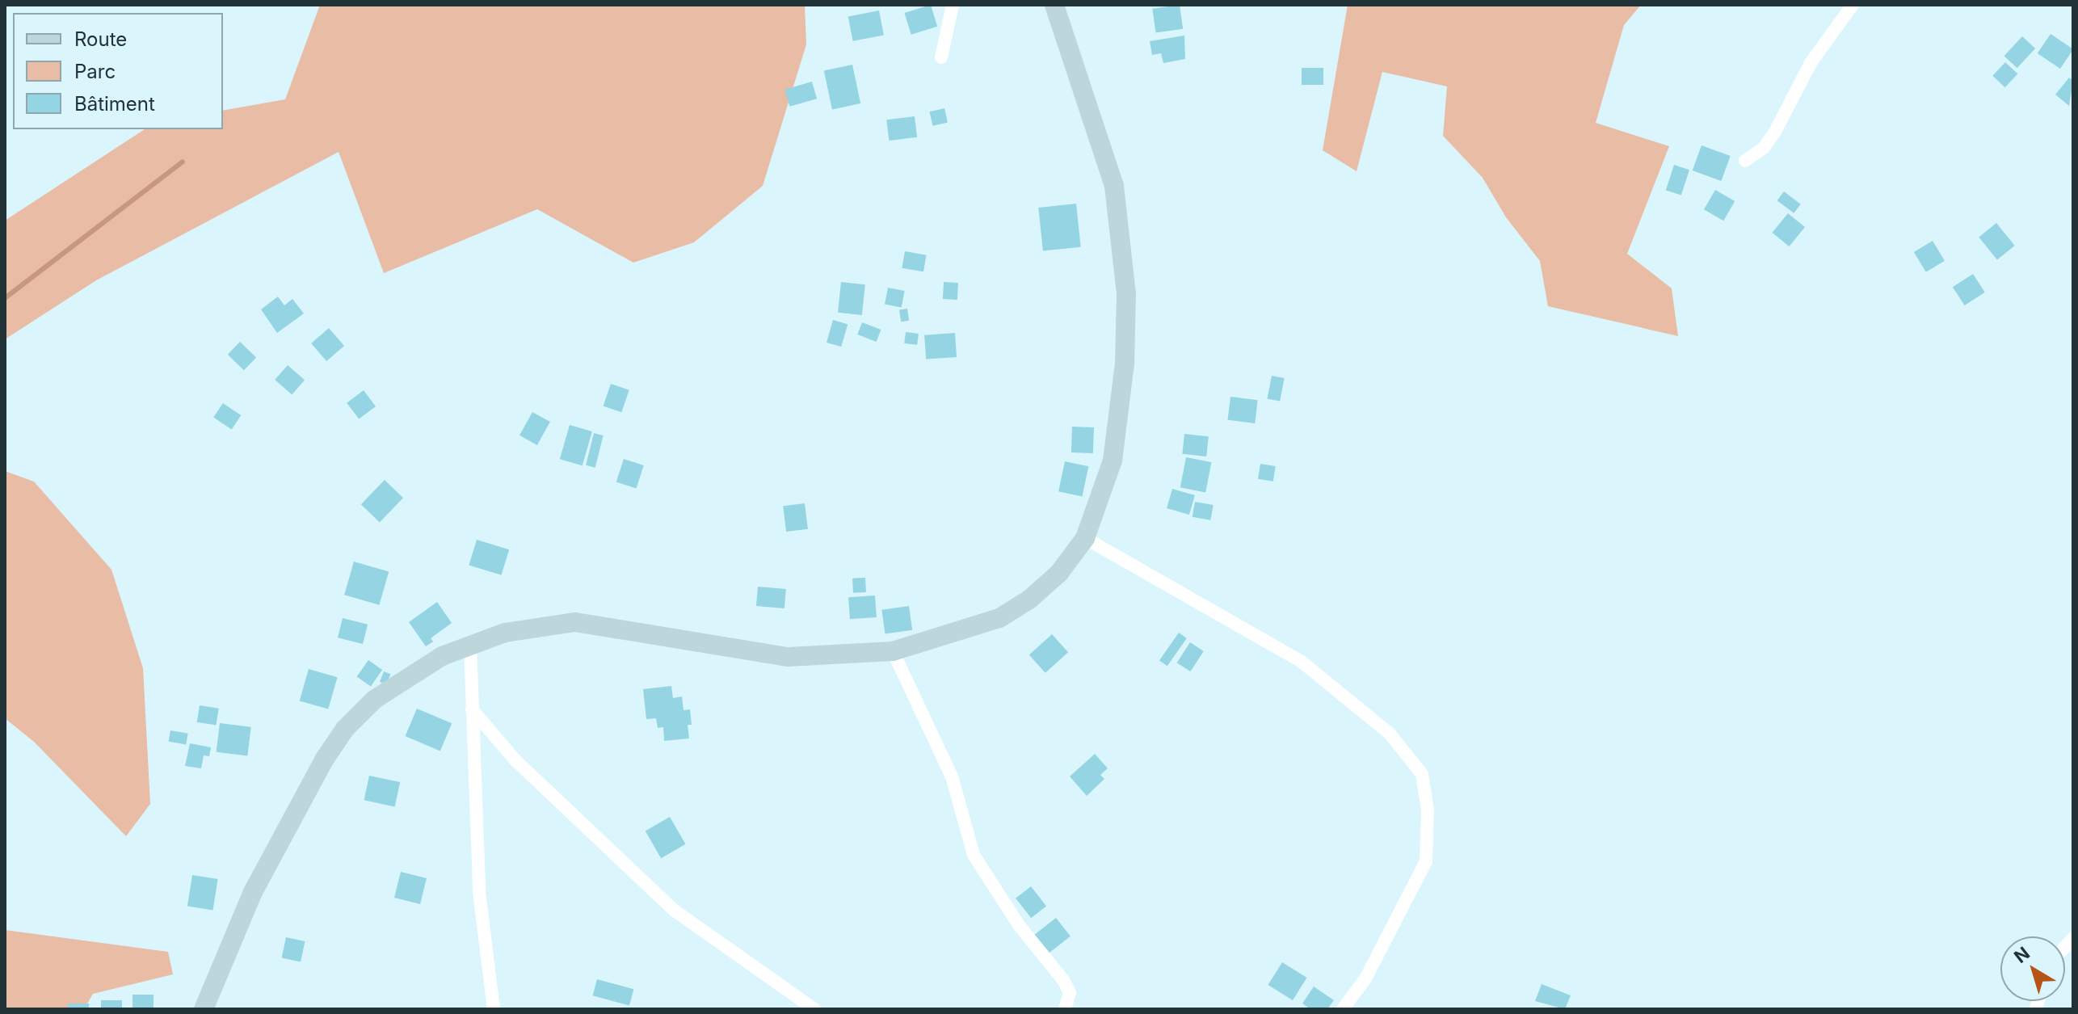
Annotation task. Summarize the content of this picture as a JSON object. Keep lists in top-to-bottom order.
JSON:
{
  "legend": ["Route", "Parc", "Bâtiment"],
  "north": "top left"
}
